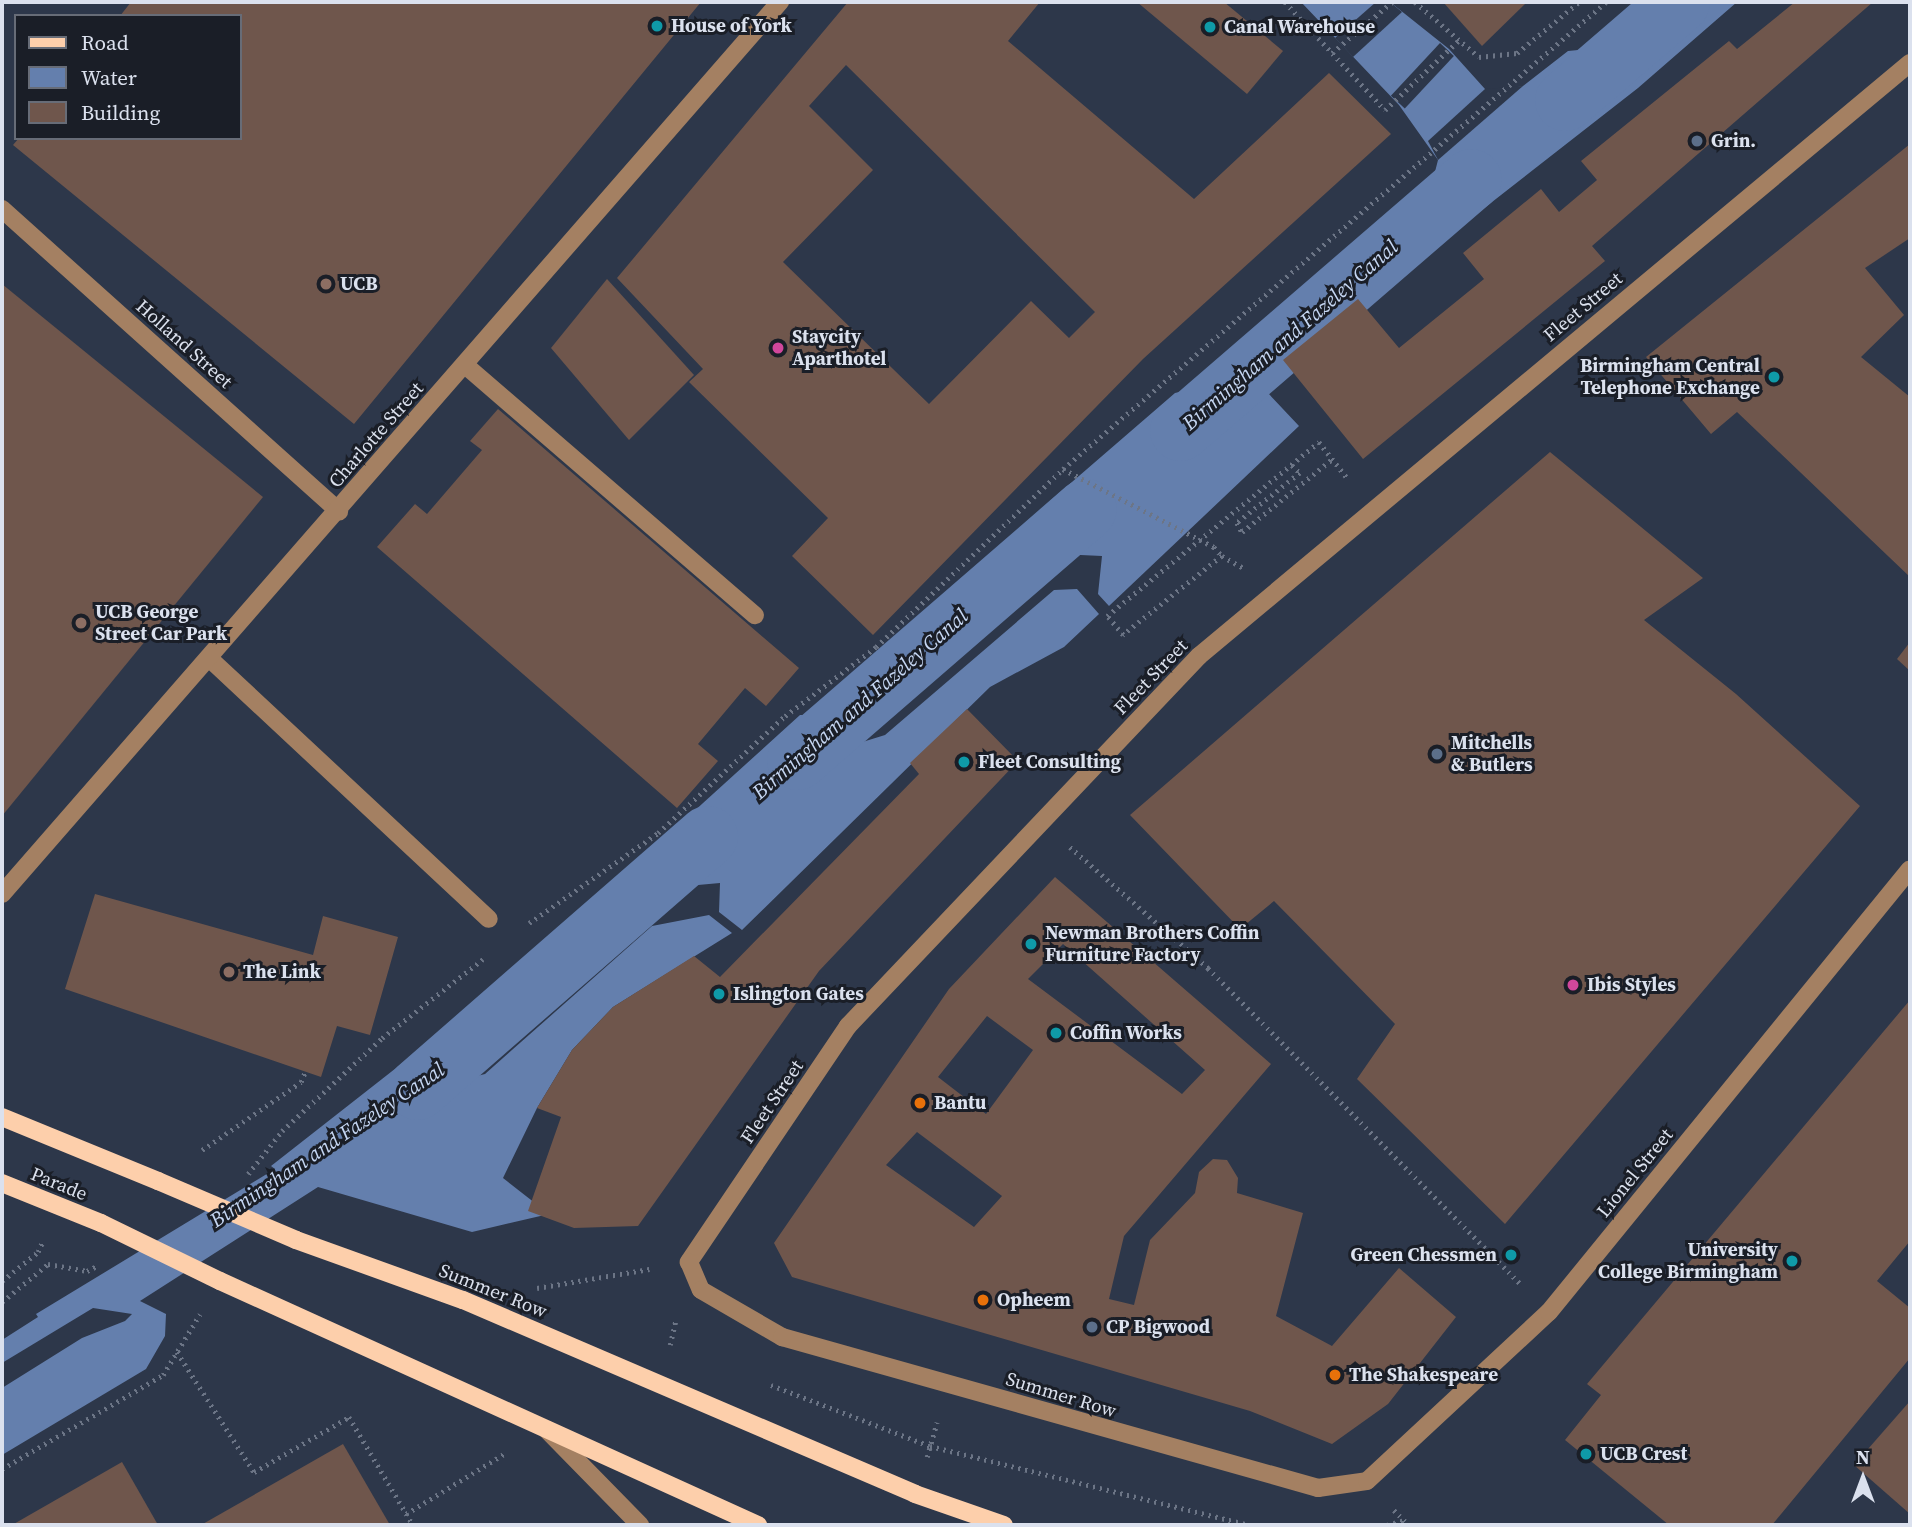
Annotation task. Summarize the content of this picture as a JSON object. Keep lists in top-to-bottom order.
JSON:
{
  "streets": {
    "main road": ["Parade", "Summer Row"],
    "street": [
      "Fleet Street",
      "Holland Street",
      "Charlotte Street",
      "Lionel Street"
    ]
  },
  "crossings": [
    ["Fleet Street", "Summer Row"],
    ["Holland Street", "Charlotte Street"],
    ["Lionel Street", "Summer Row"]
  ],
  "water": ["Birmingham and Fazeley Canal"],
  "places": [
    "House of York",
    "Canal Warehouse",
    "Grin.",
    "UCB",
    "Staycity Aparthotel",
    "Birmingham Central Telephone Exchange",
    "UCB George Street Car Park",
    "Mitchells & Butlers",
    "Fleet Consulting",
    "Newman Brothers Coffin Furniture Factory",
    "The Link",
    "Ibis Styles",
    "Islington Gates",
    "Coffin Works",
    "Bantu",
    "Green Chessmen",
    "University College Birmingham",
    "Opheem",
    "CP Bigwood",
    "The Shakespeare",
    "UCB Crest"
  ],
  "legend": ["Road", "Water", "Building"],
  "north": "top"
}
